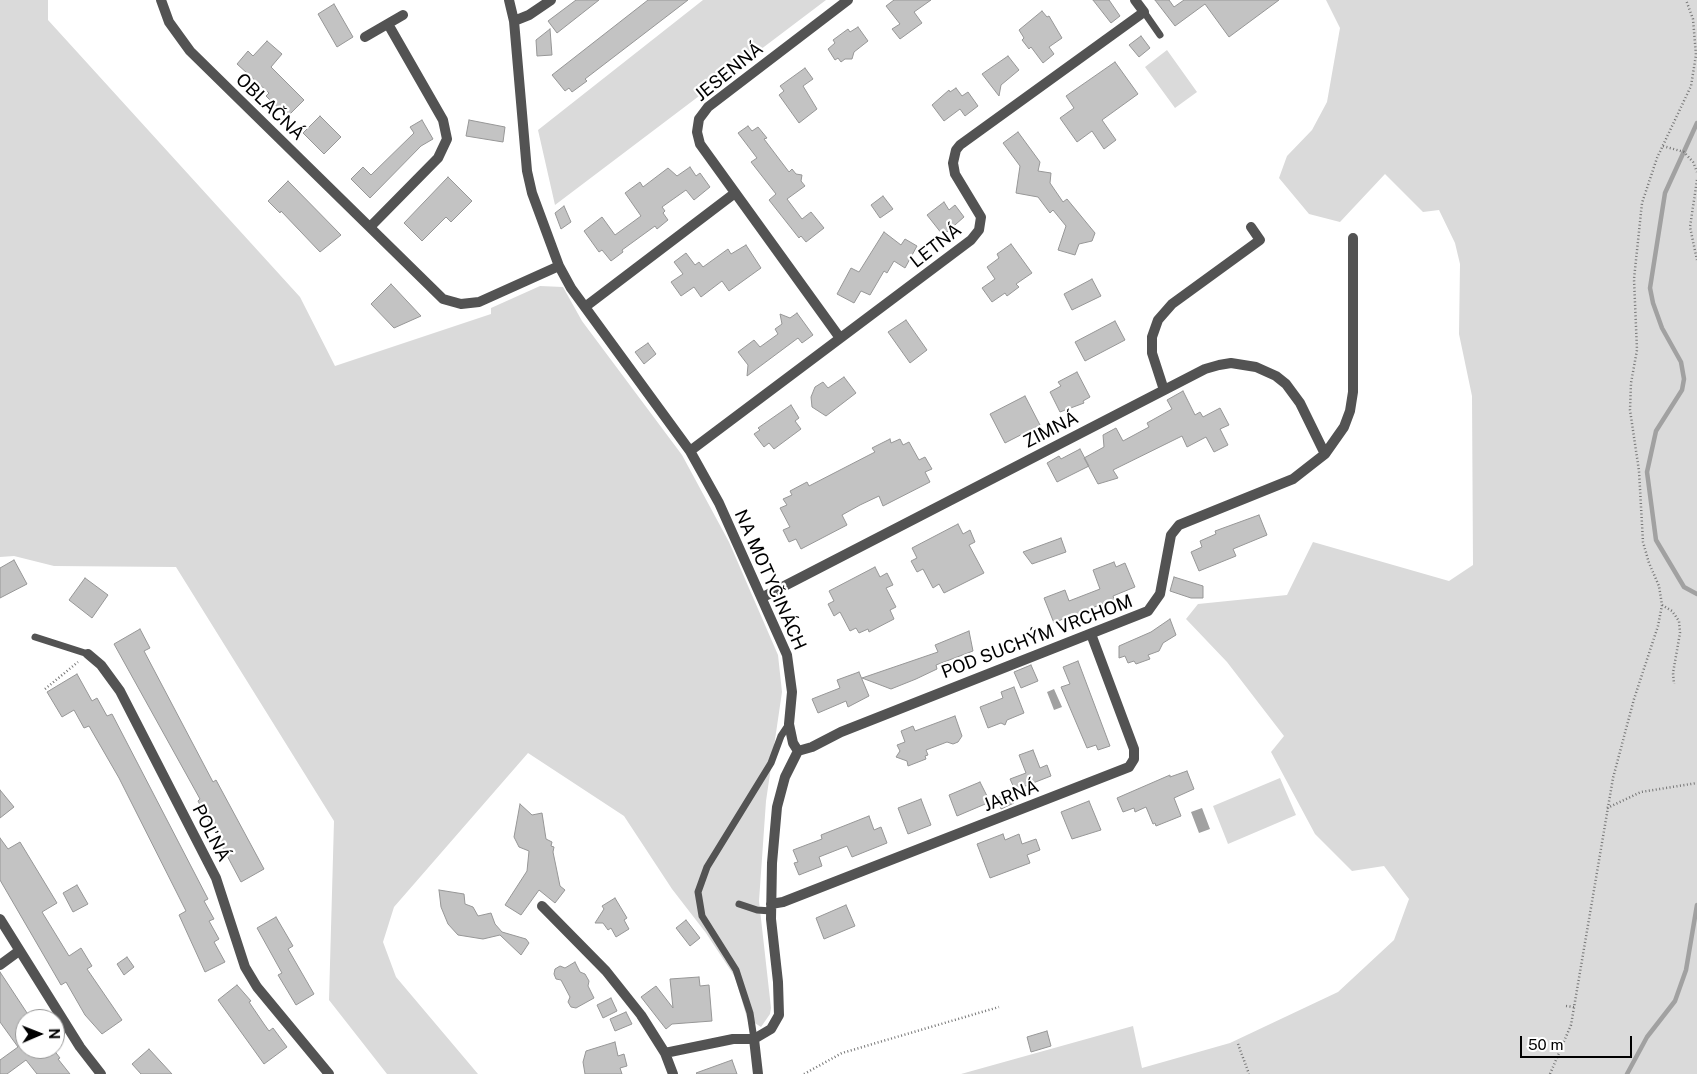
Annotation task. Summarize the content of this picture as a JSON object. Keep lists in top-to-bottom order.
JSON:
{
  "streets": {
    "street": [
      "JESENNÁ",
      "OBLAČNÁ",
      "LETNÁ",
      "ZIMNÁ",
      "NA MOTYČINÁCH",
      "POD SUCHÝM VRCHOM",
      "JARNÁ",
      "POĽNÁ"
    ]
  },
  "crossings": [
    ["JESENNÁ", "LETNÁ"],
    ["OBLAČNÁ", "NA MOTYČINÁCH"],
    ["LETNÁ", "NA MOTYČINÁCH"],
    ["ZIMNÁ", "NA MOTYČINÁCH"],
    ["ZIMNÁ", "POD SUCHÝM VRCHOM"],
    ["NA MOTYČINÁCH", "POD SUCHÝM VRCHOM"],
    ["POD SUCHÝM VRCHOM", "JARNÁ"]
  ],
  "scale_bar": "50 m",
  "north": "right"
}
